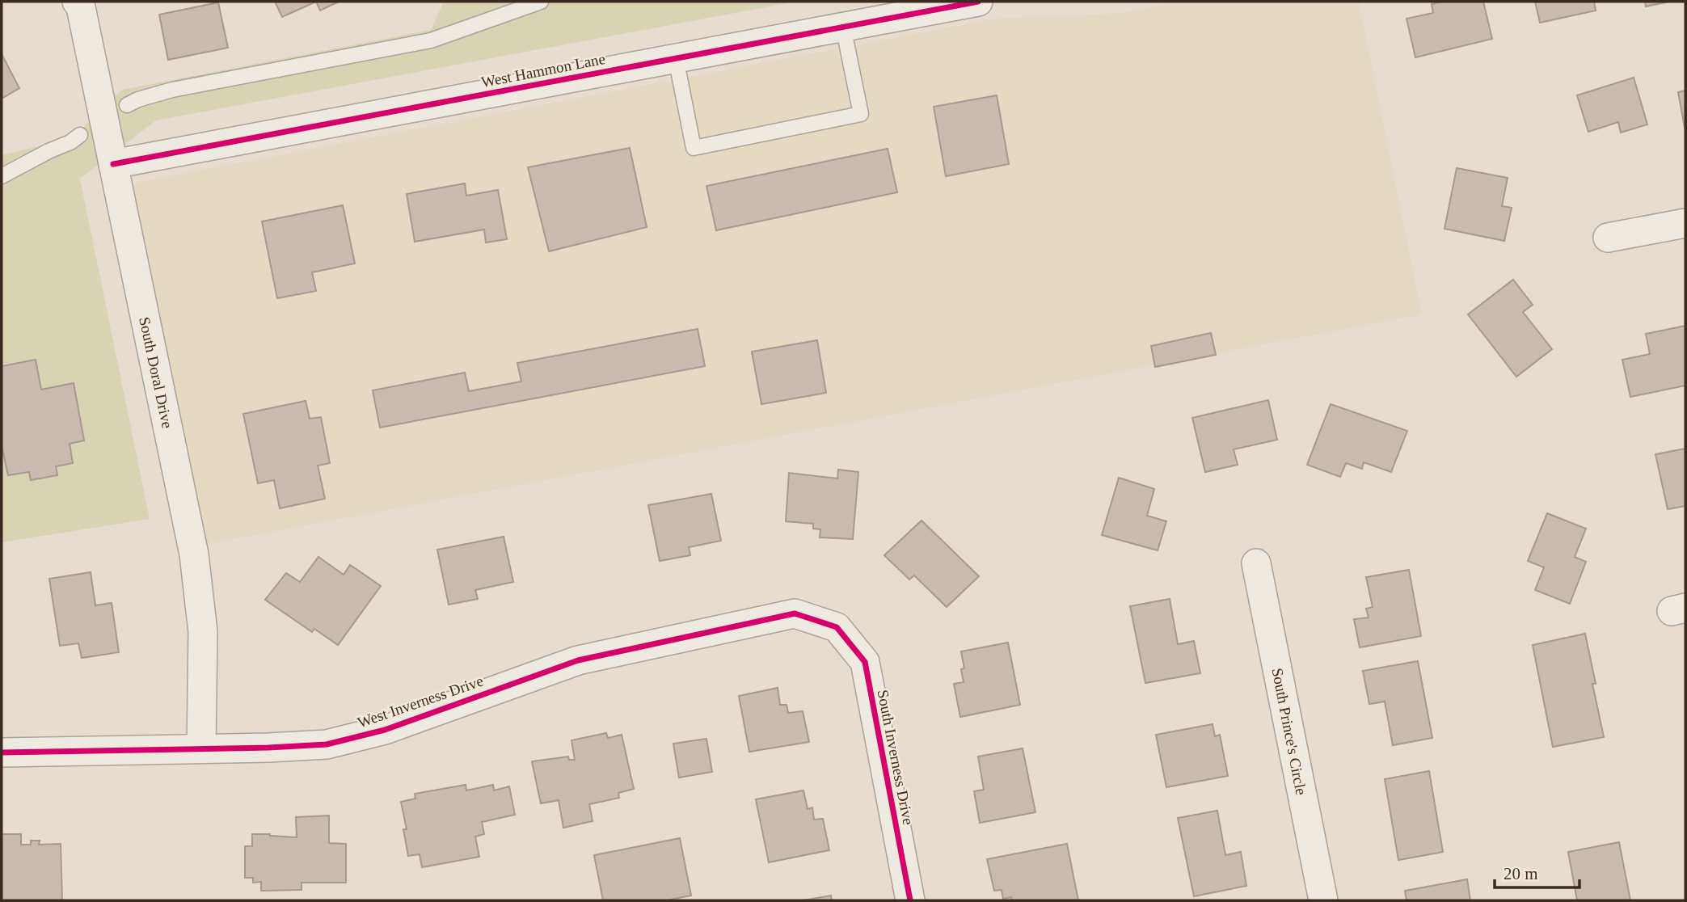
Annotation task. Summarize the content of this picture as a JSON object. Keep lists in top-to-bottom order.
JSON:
{
  "streets": {
    "street": [
      "West Hammon Lane",
      "South Doral Drive",
      "West Inverness Drive",
      "South Prince's Circle",
      "South Inverness Drive"
    ]
  },
  "crossings": [
    ["West Hammon Lane", "South Doral Drive"],
    ["South Doral Drive", "West Inverness Drive"],
    ["West Inverness Drive", "South Inverness Drive"]
  ],
  "scale_bar": "20 m"
}
